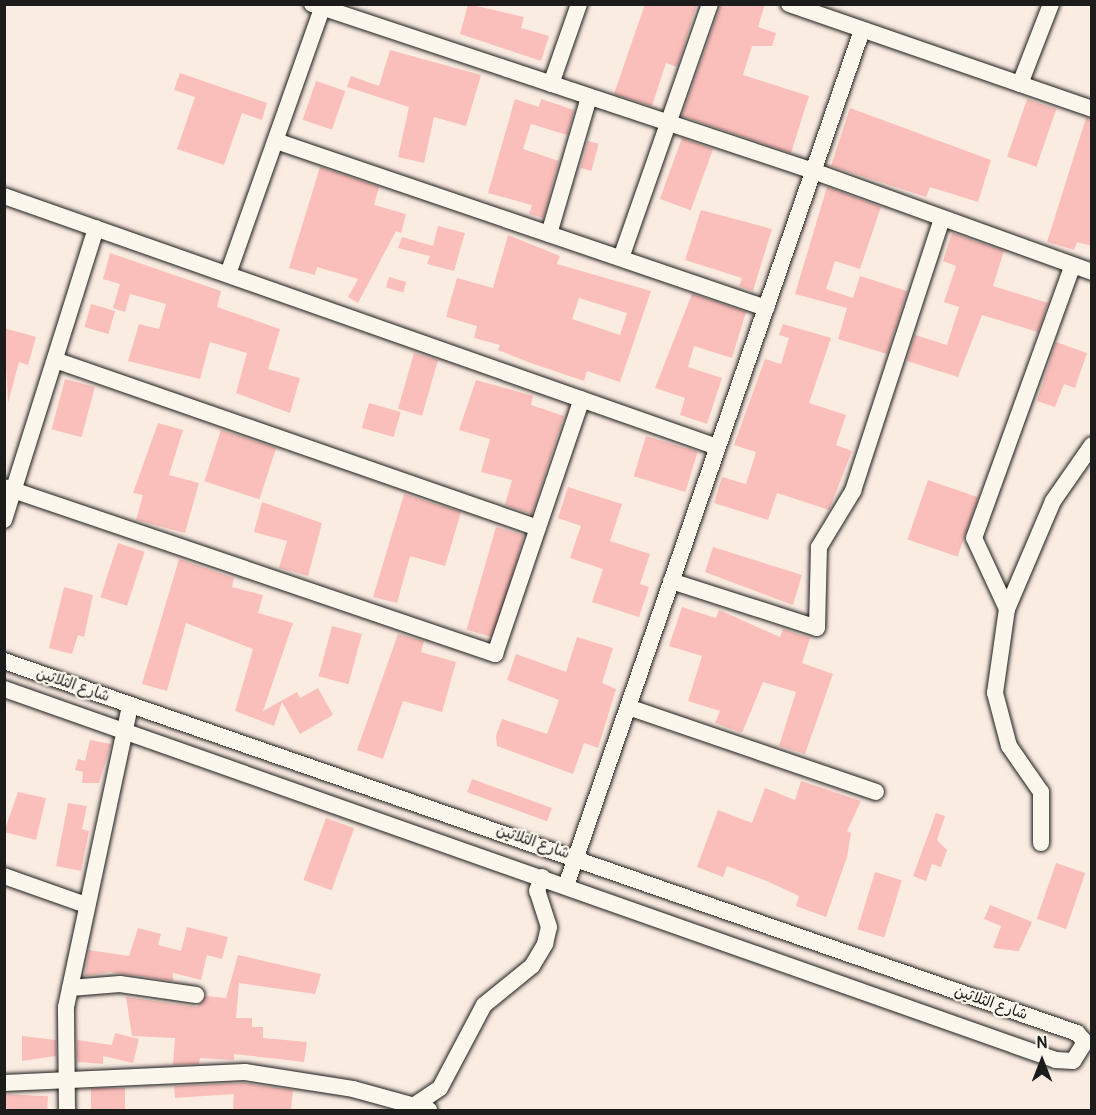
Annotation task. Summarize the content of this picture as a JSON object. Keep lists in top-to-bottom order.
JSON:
{
  "streets": {
    "street": ["شارع الثلاثين"]
  },
  "north": "top"
}
